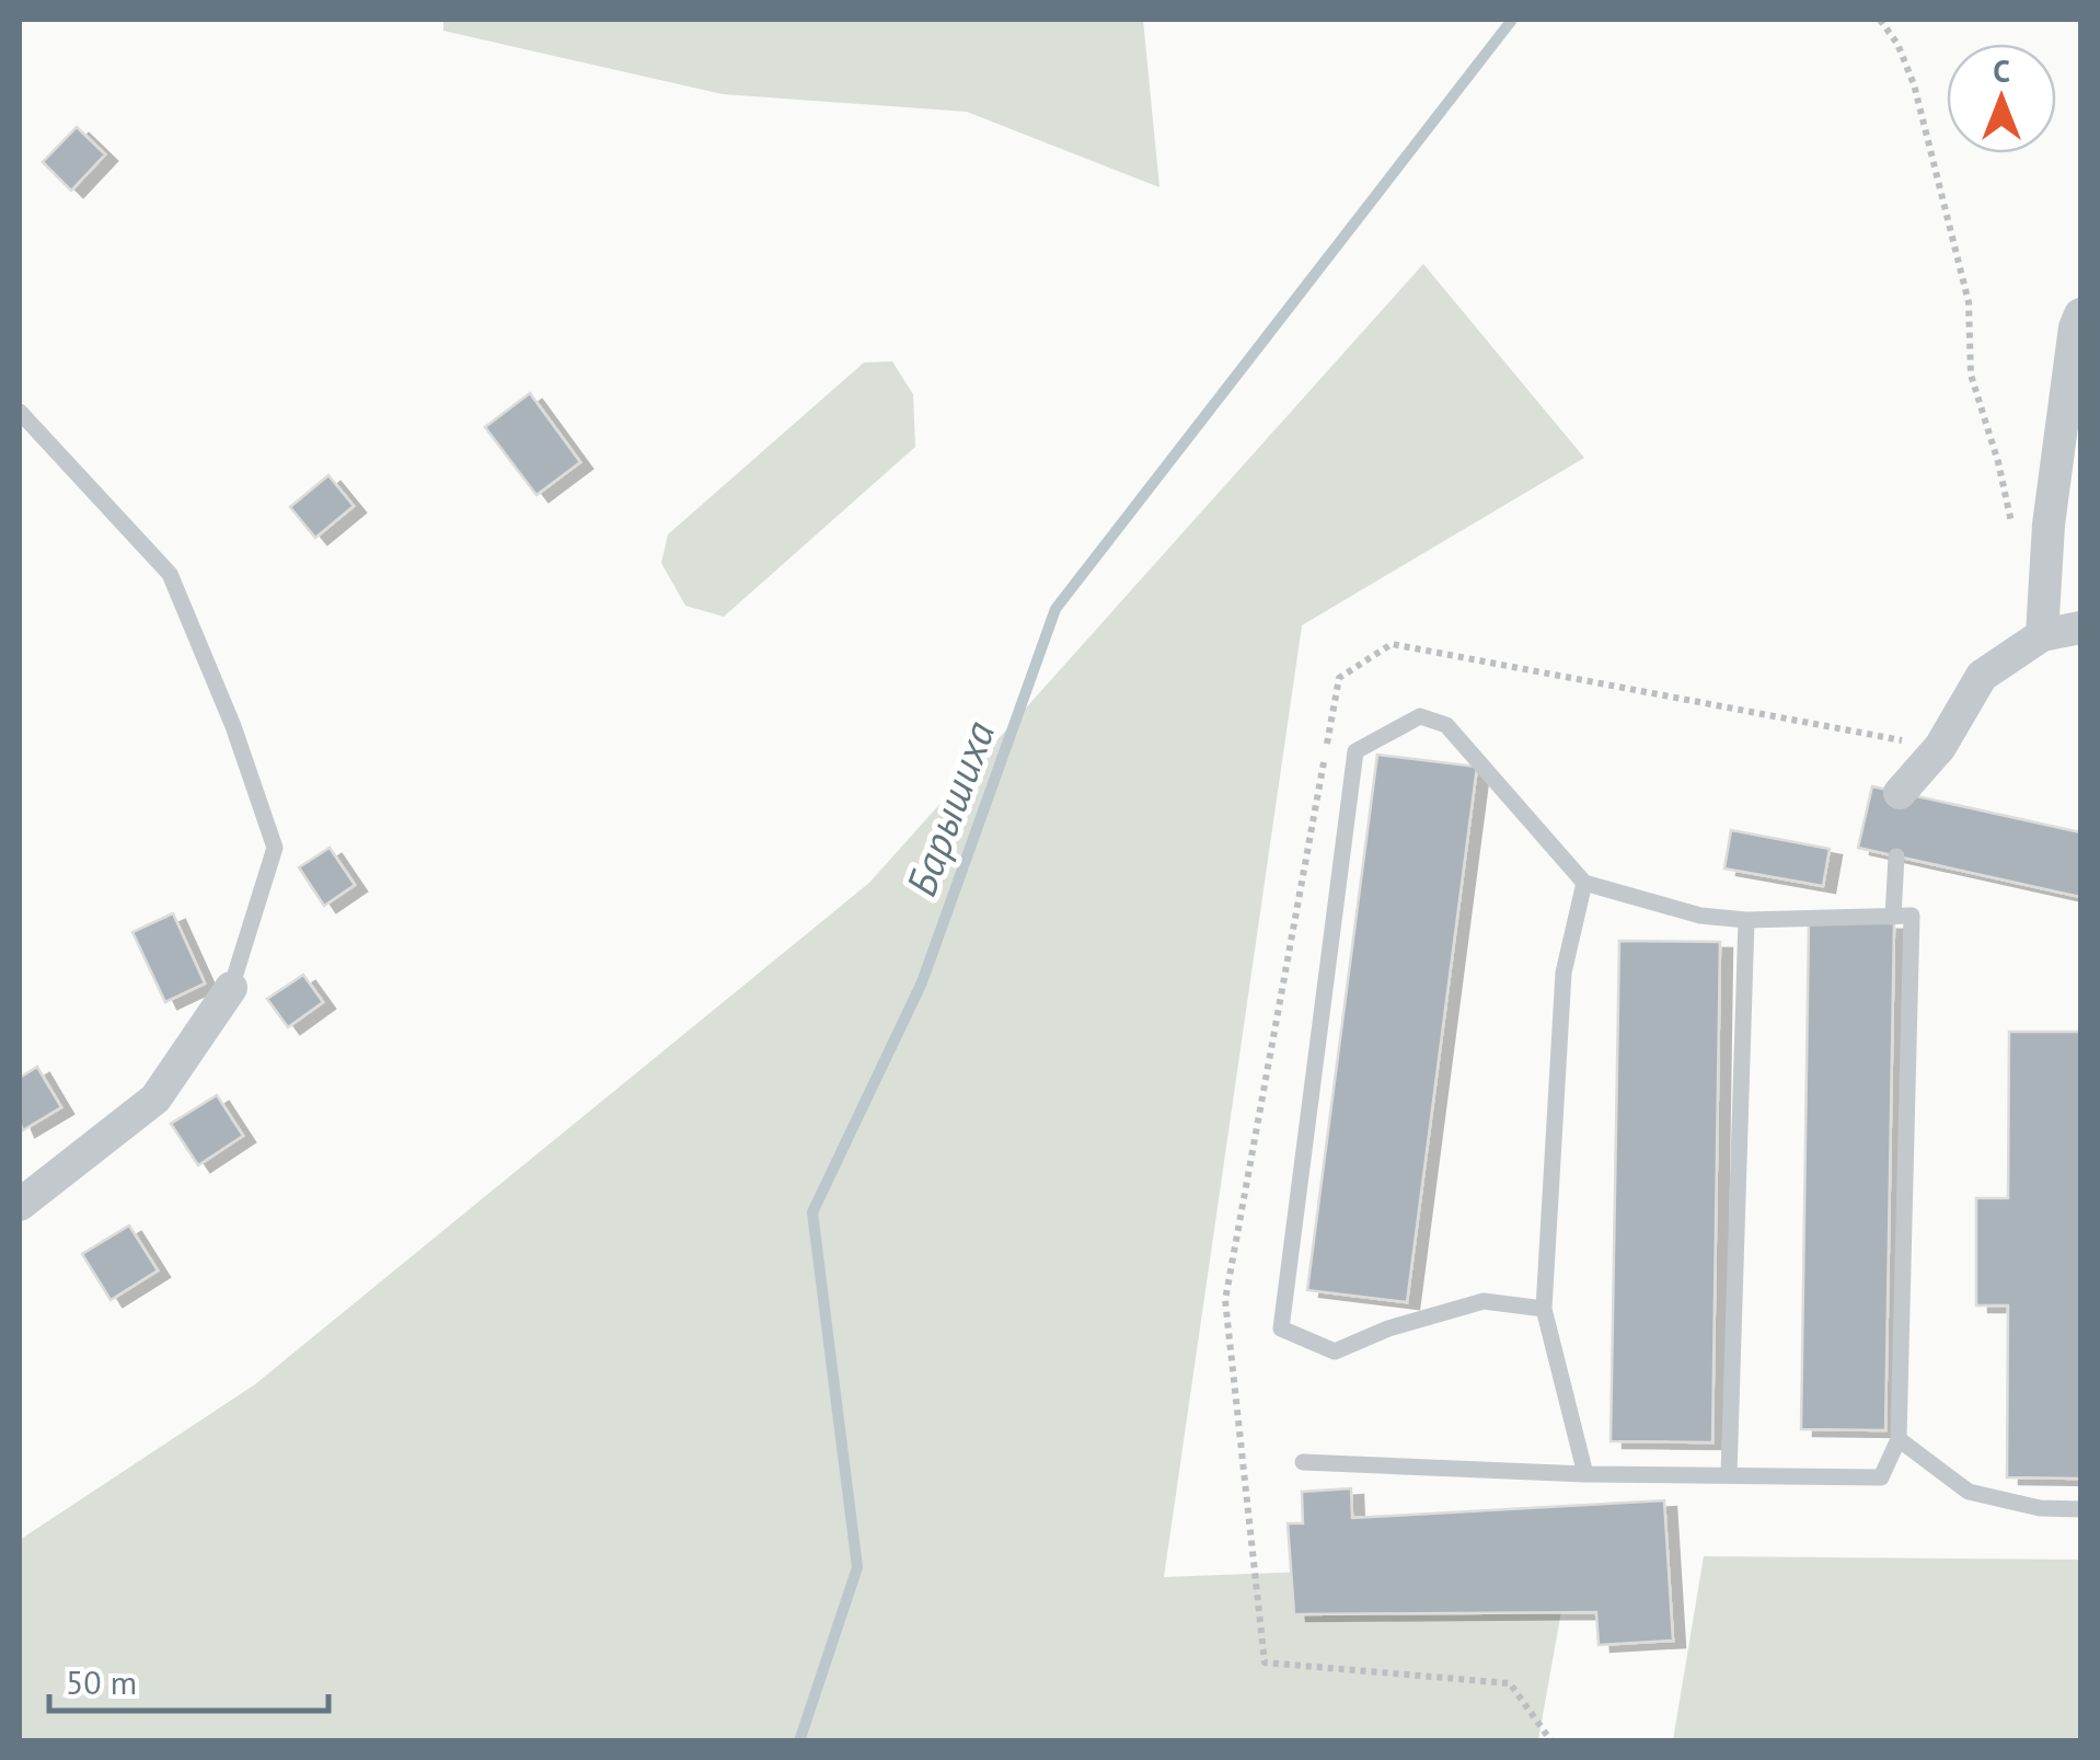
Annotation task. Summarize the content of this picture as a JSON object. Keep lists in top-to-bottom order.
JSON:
{
  "water": ["Барышиха"],
  "scale_bar": "50 m",
  "north": "top"
}
